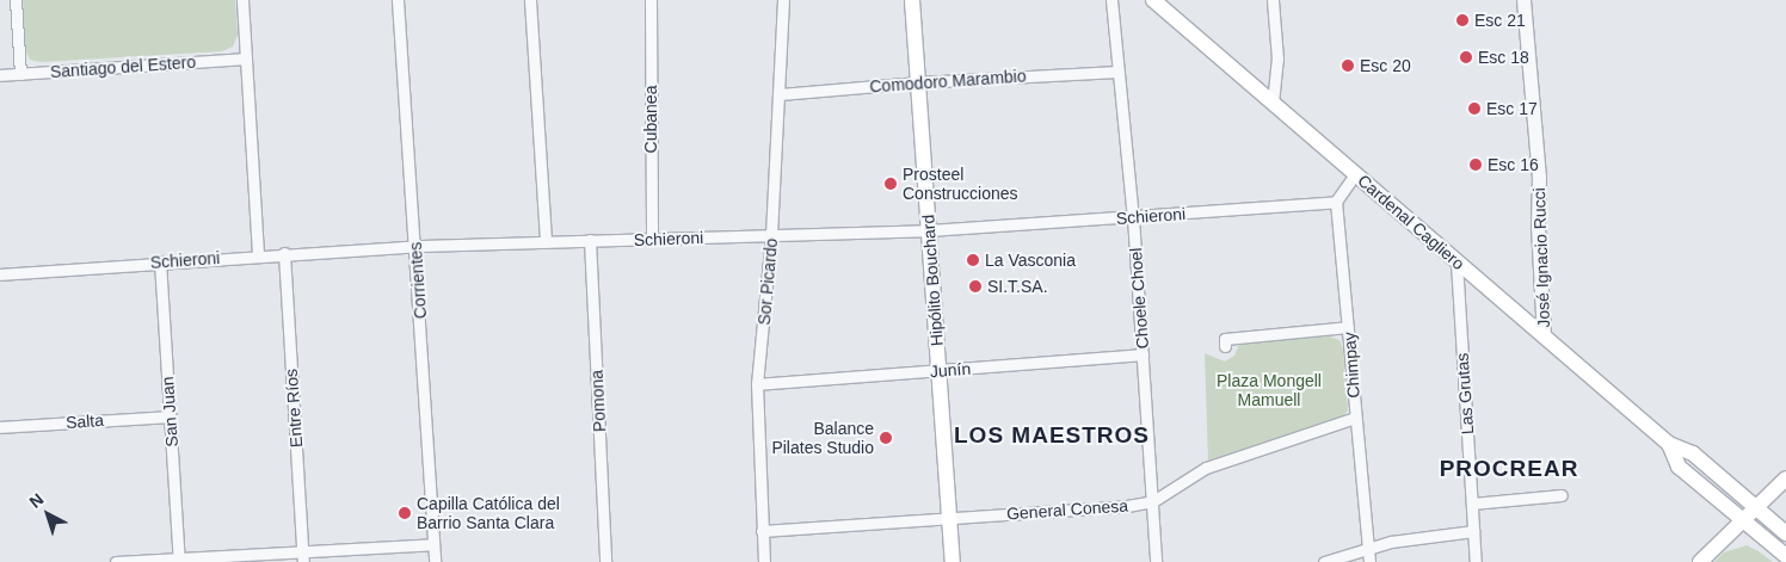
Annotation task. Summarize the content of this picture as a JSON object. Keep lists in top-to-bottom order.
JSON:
{
  "streets": {
    "main road": ["Cardenal Cagliero", "Hipólito Bouchard"],
    "street": [
      "Santiago del Estero",
      "Comodoro Marambio",
      "Cubanea",
      "Schieroni",
      "José Ignacio Rucci",
      "Corrientes",
      "Sor Picardo",
      "Choele Choel",
      "Chimpay",
      "Junín",
      "Las Grutas",
      "Pomona",
      "Entre Ríos",
      "San Juan",
      "Salta",
      "General Conesa"
    ]
  },
  "crossings": [
    ["Comodoro Marambio", "Hipólito Bouchard"],
    ["Comodoro Marambio", "Sor Picardo"],
    ["Comodoro Marambio", "Choele Choel"],
    ["Cubanea", "Schieroni"],
    ["Schieroni", "Corrientes"],
    ["Schieroni", "Hipólito Bouchard"],
    ["Schieroni", "Sor Picardo"],
    ["Schieroni", "Choele Choel"],
    ["Schieroni", "Chimpay"],
    ["Schieroni", "Pomona"],
    ["Schieroni", "Entre Ríos"],
    ["Schieroni", "San Juan"],
    ["Cardenal Cagliero", "José Ignacio Rucci"],
    ["Cardenal Cagliero", "Las Grutas"],
    ["Hipólito Bouchard", "Junín"],
    ["Hipólito Bouchard", "General Conesa"],
    ["Sor Picardo", "Junín"],
    ["Sor Picardo", "General Conesa"],
    ["Choele Choel", "Junín"],
    ["Choele Choel", "General Conesa"],
    ["Chimpay", "General Conesa"],
    ["San Juan", "Salta"]
  ],
  "districts": ["LOS MAESTROS", "PROCREAR"],
  "parks": ["Plaza Mongell Mamuell"],
  "places": [
    "Esc 21",
    "Esc 18",
    "Esc 20",
    "Esc 17",
    "Esc 16",
    "Prosteel Construcciones",
    "La Vasconia",
    "SI.T.SA.",
    "Balance Pilates Studio",
    "Capilla Católica del Barrio Santa Clara"
  ],
  "north": "top left"
}
